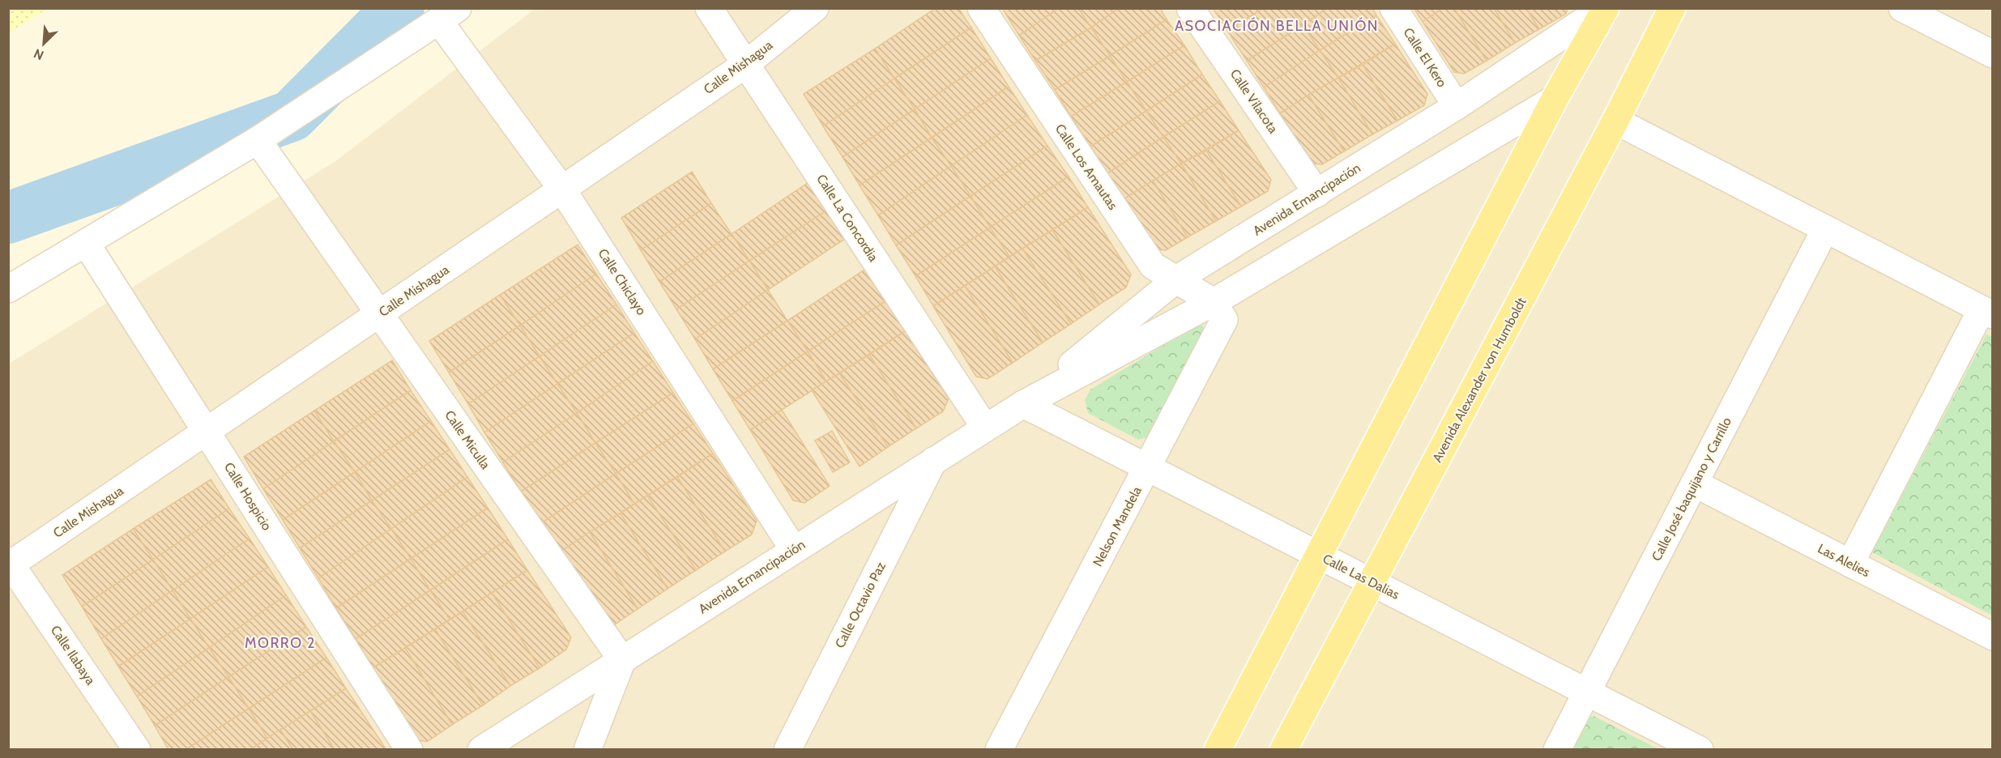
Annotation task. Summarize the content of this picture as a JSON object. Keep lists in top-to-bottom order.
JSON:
{
  "streets": {
    "main road": ["Avenida Alexander von Humboldt"],
    "street": [
      "Calle El Kero",
      "Calle Mishagua",
      "Calle Vilacota",
      "Calle Los Amautas",
      "Avenida Emancipación",
      "Calle La Concordia",
      "Calle Chiclayo",
      "Calle Miculla",
      "Calle José baquijano y Carrillo",
      "Calle Hospicio",
      "Nelson Mandela",
      "Las Alelies",
      "Calle Las Dalias",
      "Calle Octavio Paz",
      "Calle Ilabaya"
    ]
  },
  "crossings": [
    ["Calle El Kero", "Avenida Emancipación"],
    ["Calle Mishagua", "Calle La Concordia"],
    ["Calle Mishagua", "Calle Chiclayo"],
    ["Calle Mishagua", "Calle Miculla"],
    ["Calle Mishagua", "Calle Hospicio"],
    ["Calle Mishagua", "Calle Ilabaya"],
    ["Calle Vilacota", "Avenida Emancipación"],
    ["Calle Los Amautas", "Avenida Emancipación"],
    ["Calle Los Amautas", "Nelson Mandela"],
    ["Avenida Emancipación", "Calle La Concordia"],
    ["Avenida Emancipación", "Calle Chiclayo"],
    ["Avenida Emancipación", "Calle Miculla"],
    ["Avenida Emancipación", "Nelson Mandela"],
    ["Avenida Emancipación", "Calle Las Dalias"],
    ["Avenida Emancipación", "Calle Octavio Paz"],
    ["Avenida Alexander von Humboldt", "Calle Las Dalias"],
    ["Calle José baquijano y Carrillo", "Las Alelies"],
    ["Calle José baquijano y Carrillo", "Calle Las Dalias"],
    ["Nelson Mandela", "Calle Las Dalias"]
  ],
  "districts": ["ASOCIACIÓN BELLA UNIÓN", "MORRO 2"],
  "north": "bottom left"
}
